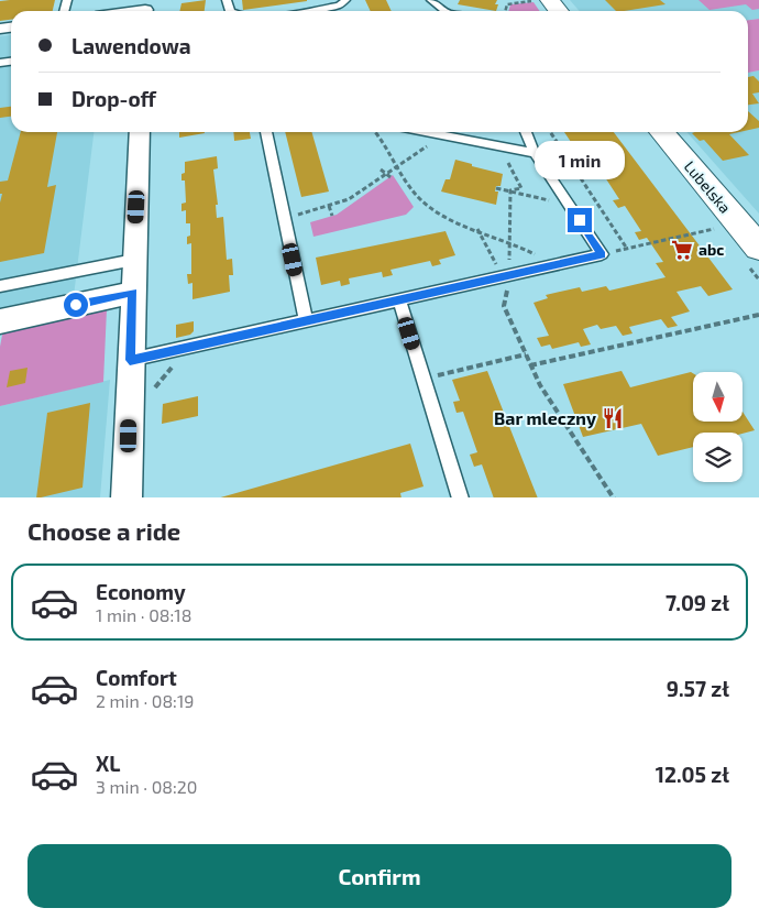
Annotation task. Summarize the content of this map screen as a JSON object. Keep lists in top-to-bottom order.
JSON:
{
  "streets": {
    "main road": ["Lubelska"]
  },
  "places": {
    "supermarket": ["abc"],
    "restaurant": ["Bar mleczny"]
  },
  "north": "bottom",
  "page": {
    "banner": ["Lawendowa", "Drop-off"],
    "bubble": "1 min",
    "heading": "Choose a ride",
    "list": [
      {
        "name": "Economy",
        "note": "1 min · 08:18",
        "value": "7.09 zł"
      },
      {
        "name": "Comfort",
        "note": "2 min · 08:19",
        "value": "9.57 zł"
      },
      {
        "name": "XL",
        "note": "3 min · 08:20",
        "value": "12.05 zł"
      }
    ],
    "buttons": "Confirm"
  }
}
